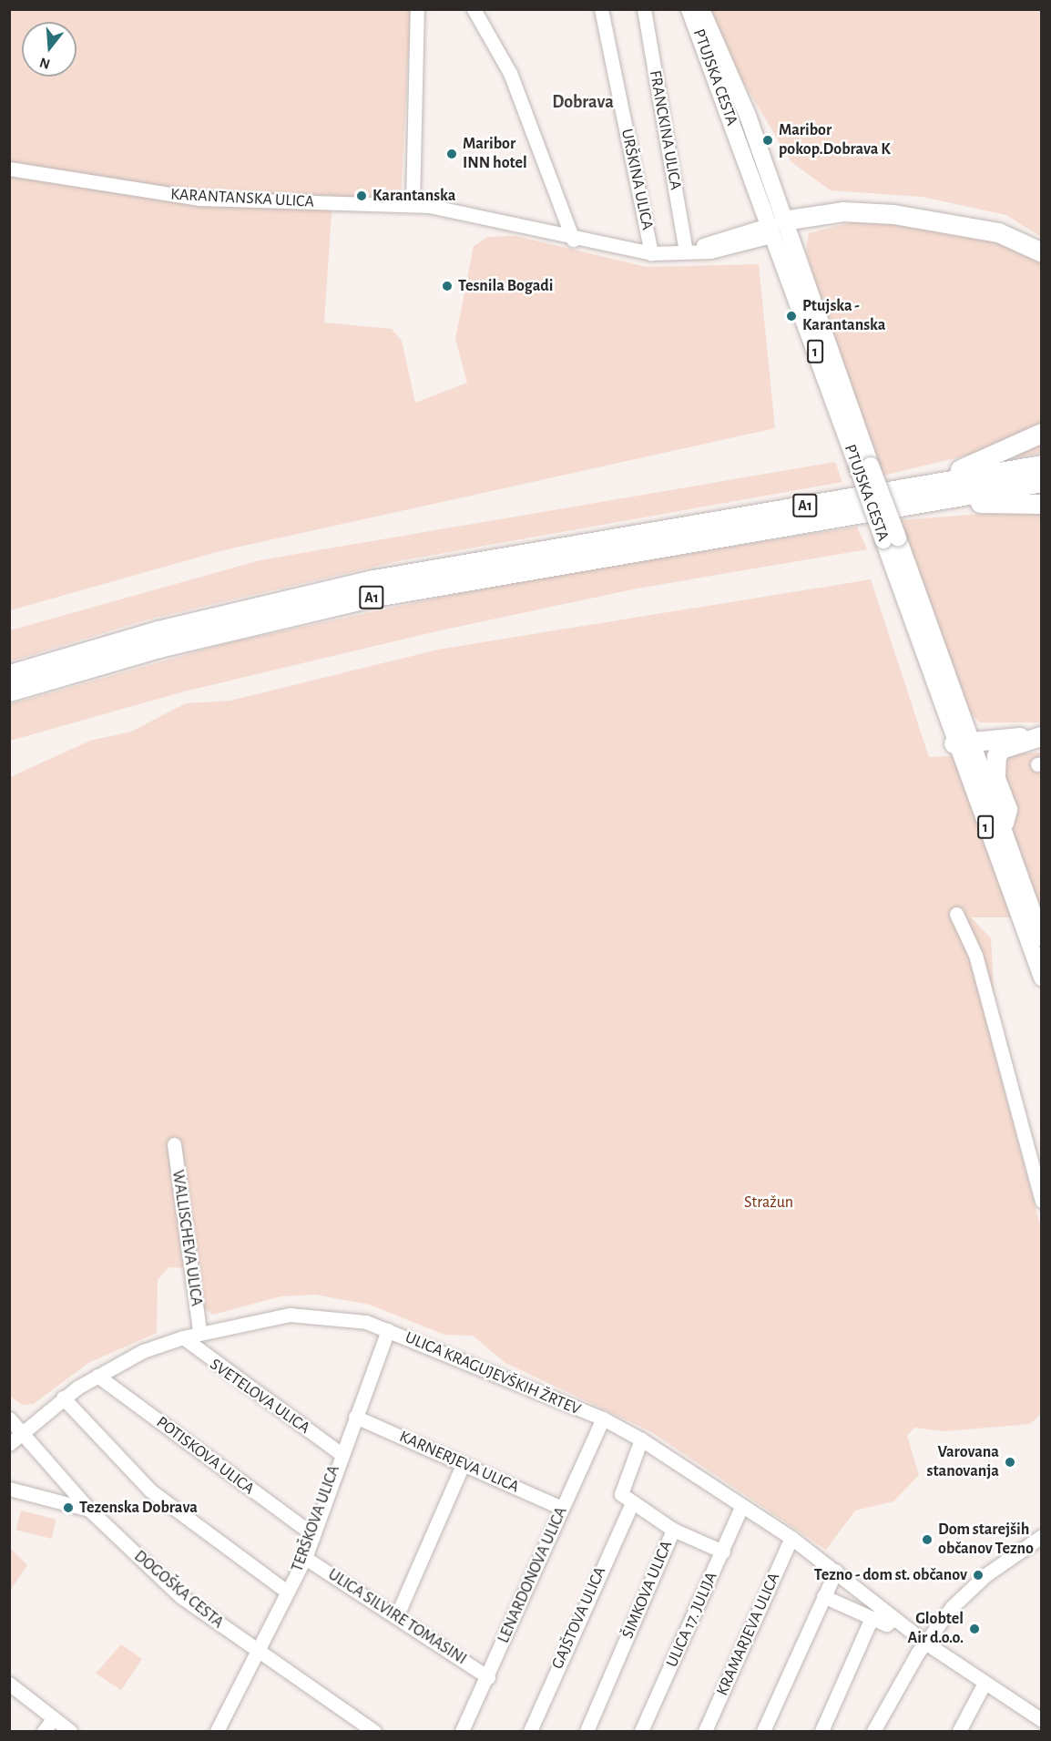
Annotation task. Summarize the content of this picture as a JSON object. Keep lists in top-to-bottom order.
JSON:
{
  "streets": {
    "highway": ["A1"],
    "main road": ["PTUJSKA CESTA", "1"],
    "street": [
      "FRANCKINA ULICA",
      "URŠKINA ULICA",
      "KARANTANSKA ULICA",
      "WALLISCHEVA ULICA",
      "ULICA KRAGUJEVŠKIH ŽRTEV",
      "SVETELOVA ULICA",
      "POTISKOVA ULICA",
      "KARNERJEVA ULICA",
      "TERŠKOVA ULICA",
      "LENARDONOVA ULICA",
      "DOGOŠKA CESTA",
      "ŠIMKOVA ULICA",
      "ULICA SILVIRE TOMASINI",
      "GAJŠTOVA ULICA",
      "ULICA 17. JULIJA",
      "KRAMARJEVA ULICA"
    ]
  },
  "crossings": [
    ["PTUJSKA CESTA", "KARANTANSKA ULICA"],
    ["FRANCKINA ULICA", "KARANTANSKA ULICA"],
    ["URŠKINA ULICA", "KARANTANSKA ULICA"],
    ["WALLISCHEVA ULICA", "ULICA KRAGUJEVŠKIH ŽRTEV"],
    ["ULICA KRAGUJEVŠKIH ŽRTEV", "SVETELOVA ULICA"],
    ["ULICA KRAGUJEVŠKIH ŽRTEV", "POTISKOVA ULICA"],
    ["ULICA KRAGUJEVŠKIH ŽRTEV", "TERŠKOVA ULICA"],
    ["ULICA KRAGUJEVŠKIH ŽRTEV", "LENARDONOVA ULICA"],
    ["ULICA KRAGUJEVŠKIH ŽRTEV", "DOGOŠKA CESTA"],
    ["ULICA KRAGUJEVŠKIH ŽRTEV", "ULICA 17. JULIJA"],
    ["ULICA KRAGUJEVŠKIH ŽRTEV", "KRAMARJEVA ULICA"],
    ["SVETELOVA ULICA", "TERŠKOVA ULICA"],
    ["POTISKOVA ULICA", "TERŠKOVA ULICA"],
    ["KARNERJEVA ULICA", "TERŠKOVA ULICA"],
    ["KARNERJEVA ULICA", "LENARDONOVA ULICA"],
    ["TERŠKOVA ULICA", "DOGOŠKA CESTA"],
    ["TERŠKOVA ULICA", "ULICA SILVIRE TOMASINI"],
    ["LENARDONOVA ULICA", "ULICA SILVIRE TOMASINI"],
    ["ŠIMKOVA ULICA", "GAJŠTOVA ULICA"]
  ],
  "districts": ["Dobrava"],
  "parks": ["Stražun"],
  "places": [
    "Maribor pokop.Dobrava K",
    "Maribor INN hotel",
    "Karantanska",
    "Tesnila Bogadi",
    "Ptujska - Karantanska",
    "Varovana stanovanja",
    "Tezenska Dobrava",
    "Dom starejših občanov Tezno",
    "Tezno - dom st. občanov",
    "Globtel Air d.o.o."
  ],
  "north": "bottom"
}
